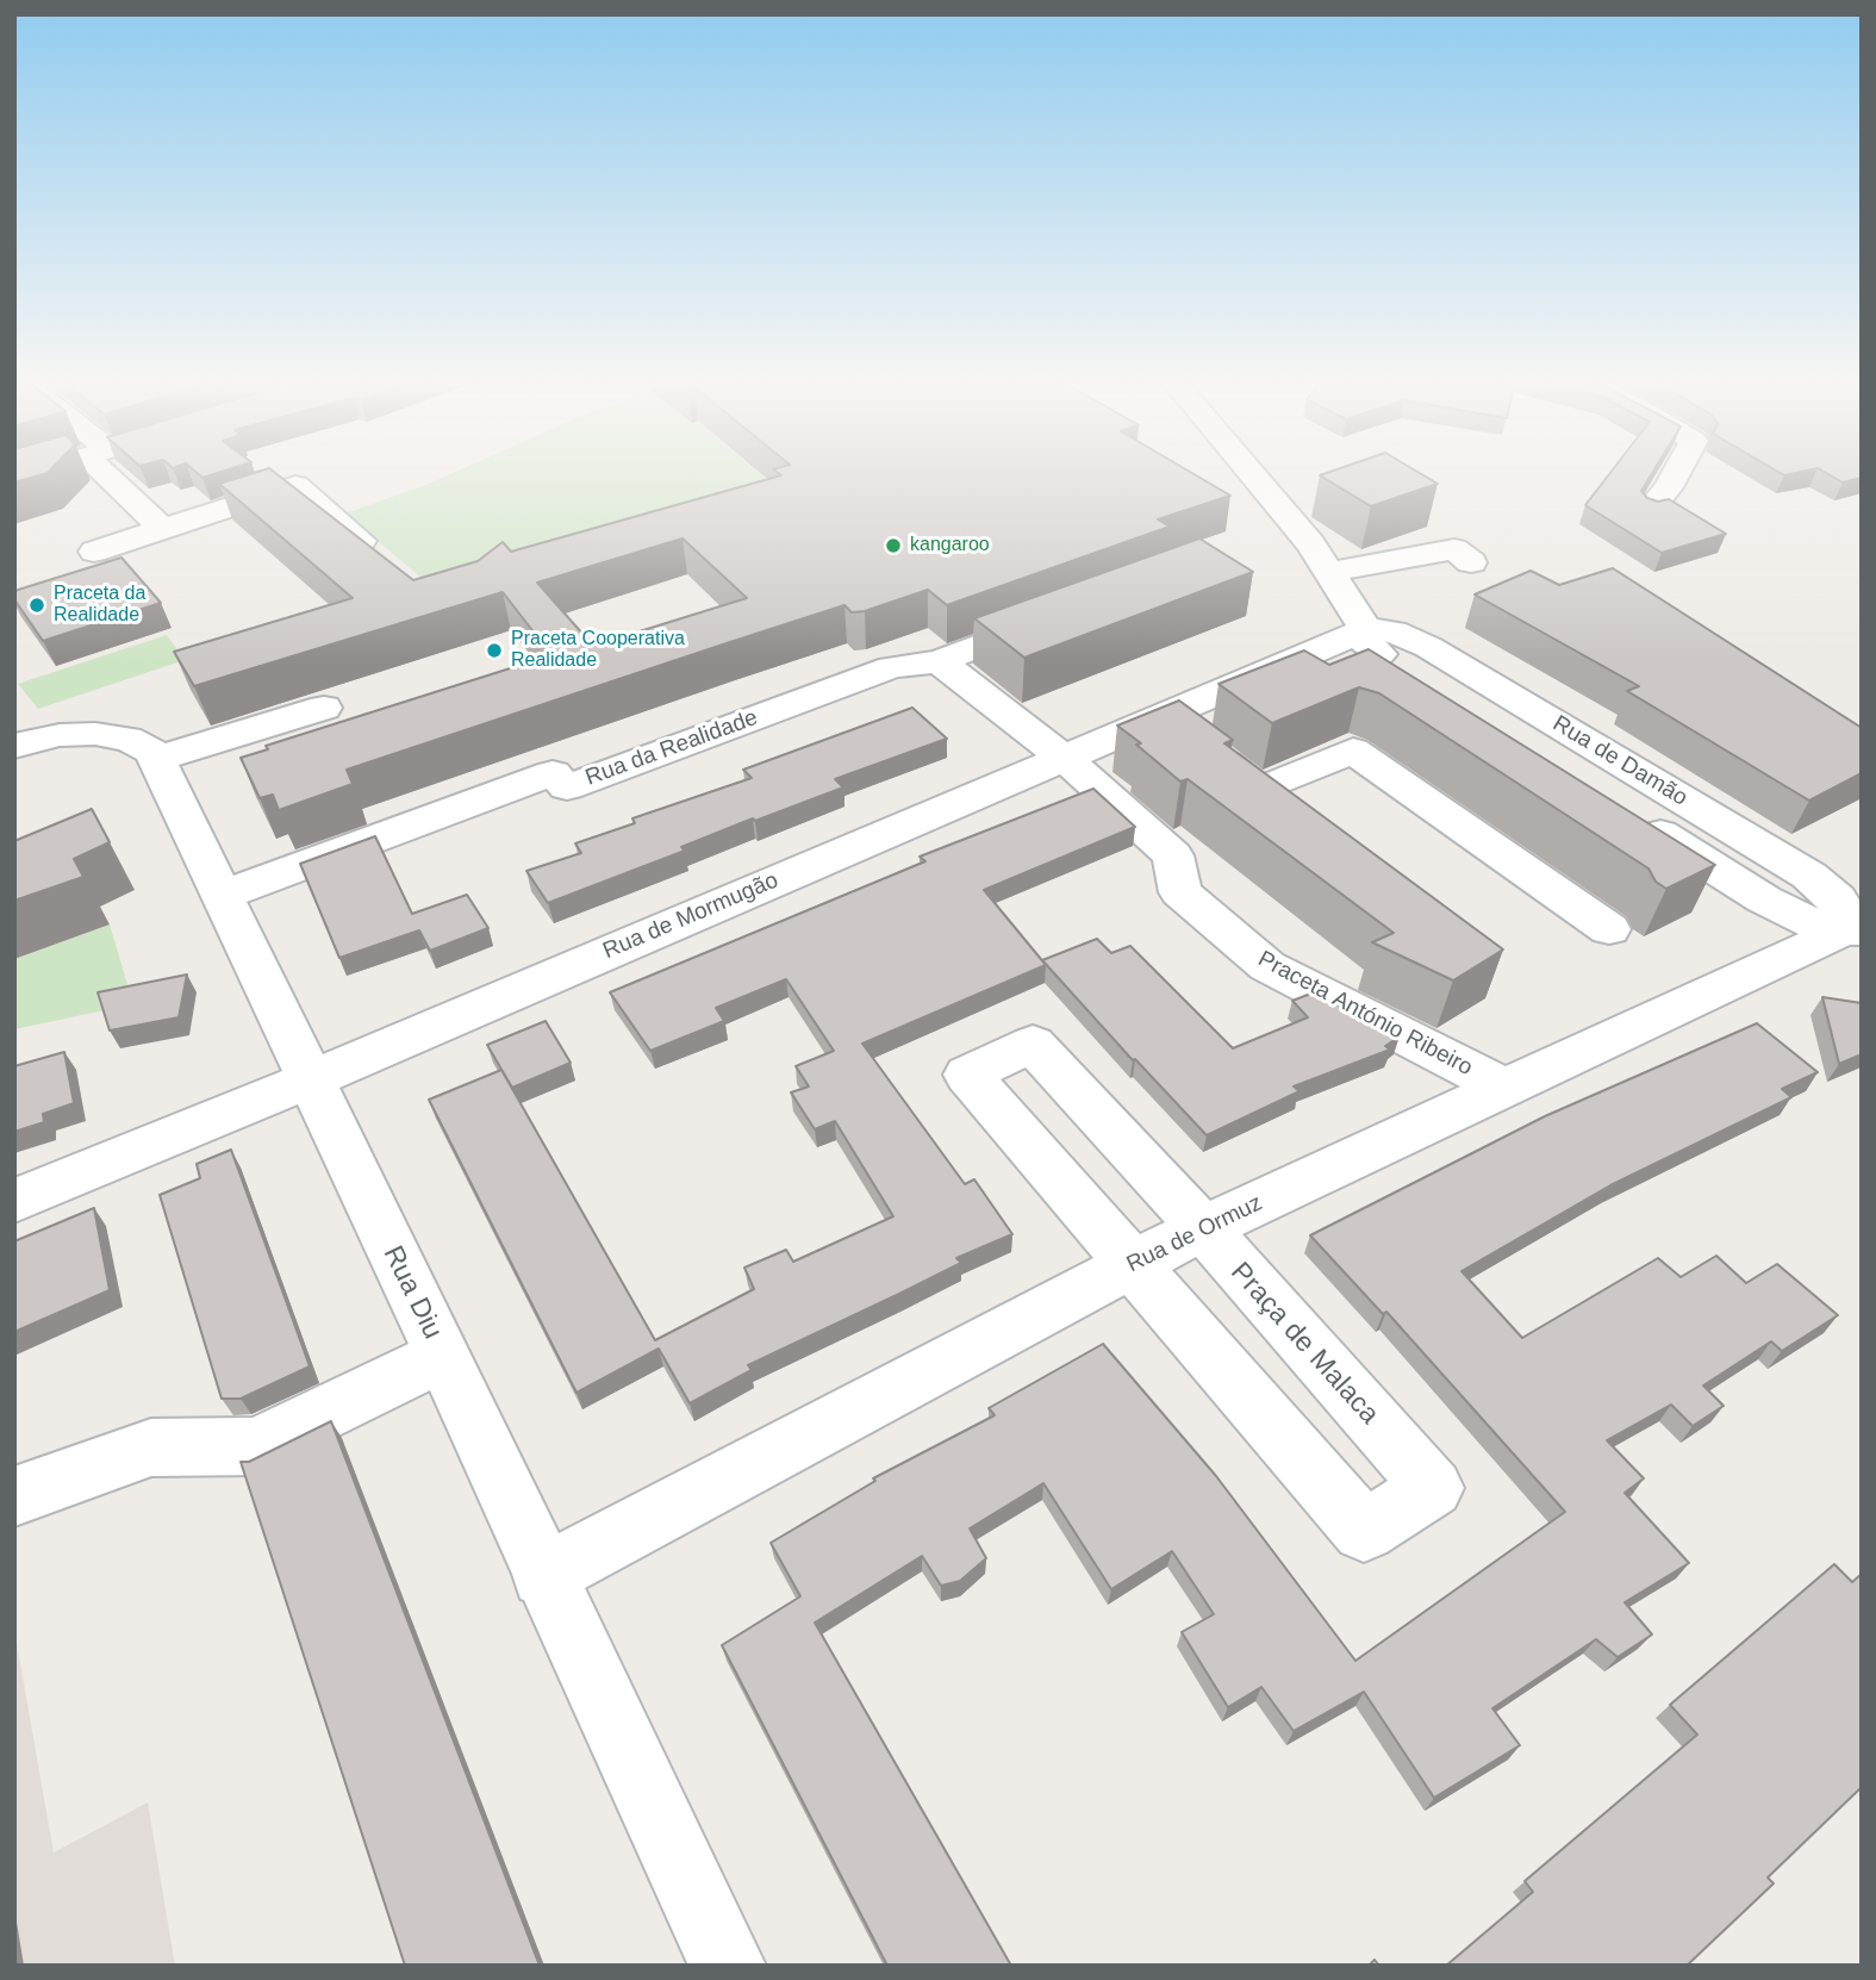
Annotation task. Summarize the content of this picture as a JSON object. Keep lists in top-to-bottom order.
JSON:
{
  "streets": {
    "street": [
      "Rua da Realidade",
      "Rua de Damão",
      "Rua de Mormugão",
      "Praceta António Ribeiro",
      "Rua de Ormuz",
      "Rua Diu",
      "Praça de Malaca"
    ]
  },
  "crossings": [
    ["Rua da Realidade", "Rua Diu"],
    ["Rua de Damão", "Rua de Mormugão"],
    ["Rua de Damão", "Rua de Ormuz"],
    ["Rua de Mormugão", "Praceta António Ribeiro"],
    ["Rua de Mormugão", "Rua Diu"],
    ["Praceta António Ribeiro", "Rua de Ormuz"],
    ["Rua de Ormuz", "Rua Diu"],
    ["Rua de Ormuz", "Praça de Malaca"]
  ],
  "places": ["kangaroo", "Praceta da Realidade", "Praceta Cooperativa Realidade"]
}
